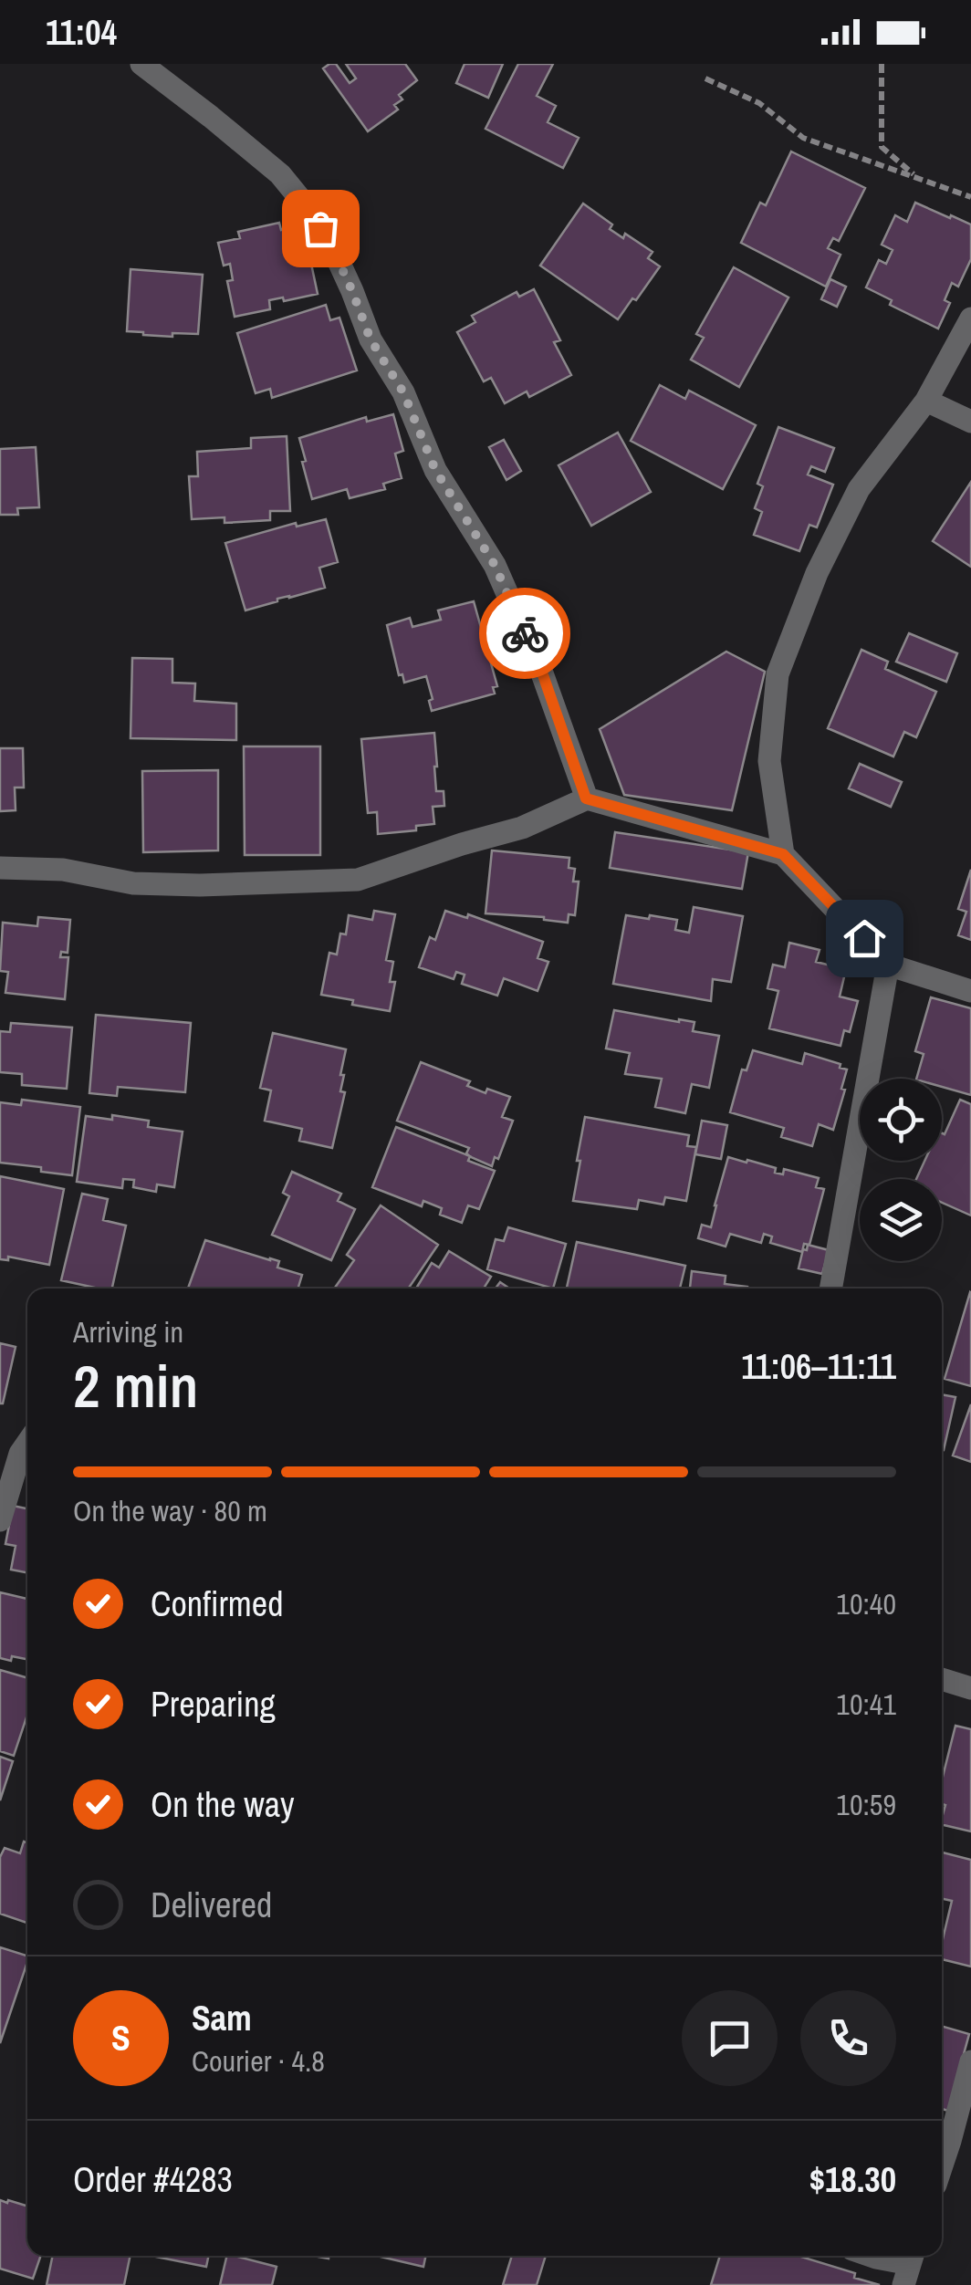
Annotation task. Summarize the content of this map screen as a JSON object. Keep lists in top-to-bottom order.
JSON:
{
  "page": {
    "status": "11:04",
    "heading": ["2 min", "Arriving in", "11:06–11:11"],
    "panel": [
      "Sam",
      "Courier · 4.8",
      "Order #4283",
      "$18.30"
    ],
    "bar": "On the way · 80 m",
    "list": [
      ["Confirmed", "10:40"],
      ["Preparing", "10:41"],
      ["On the way", "10:59"],
      "Delivered"
    ],
    "round": "S"
  }
}
